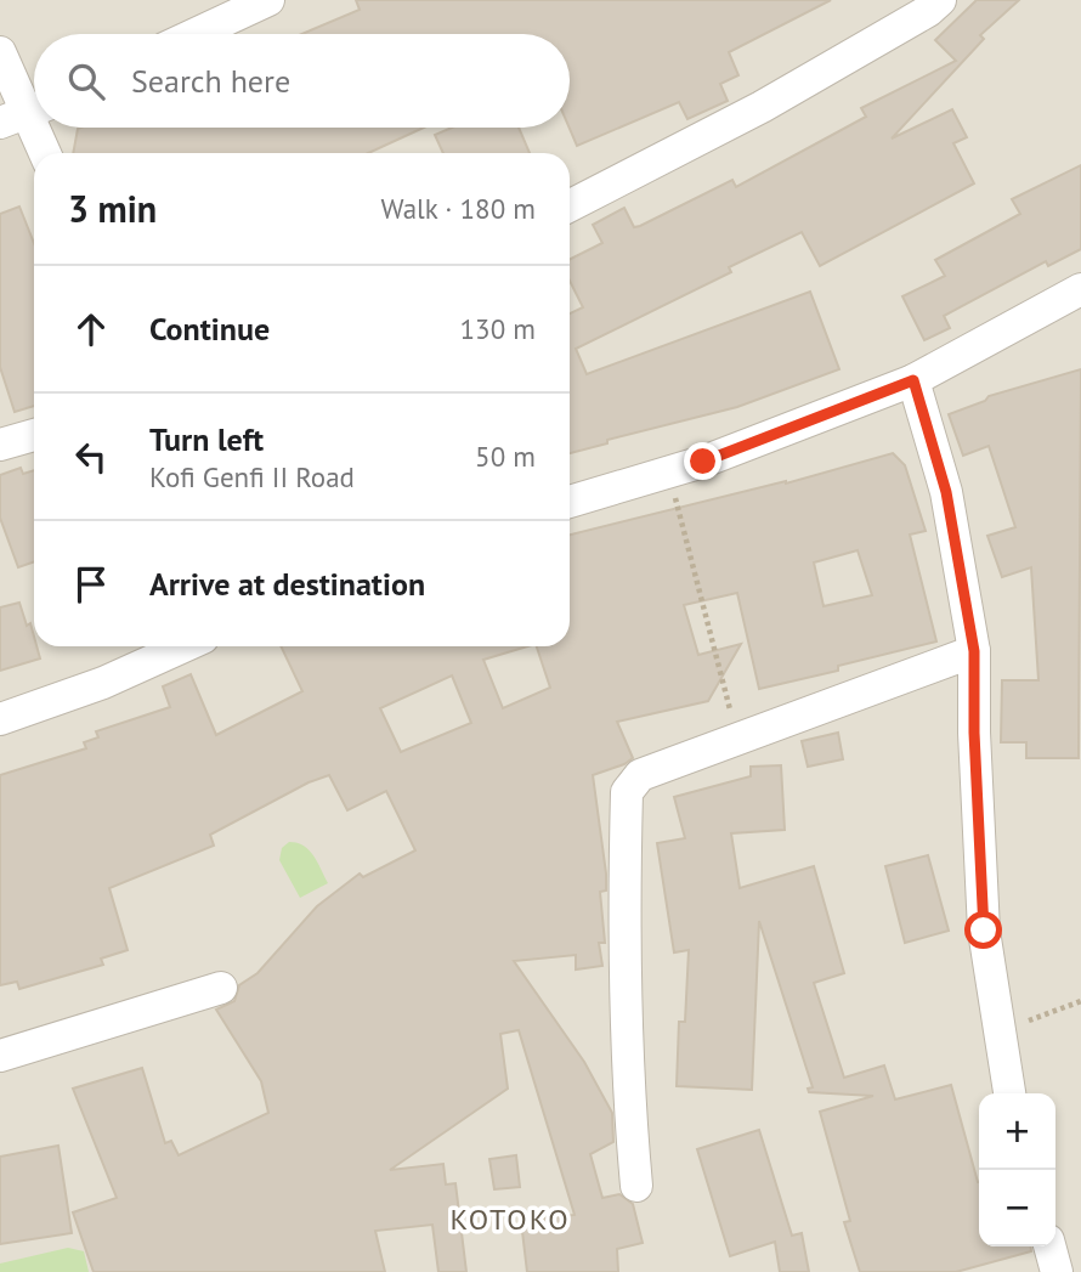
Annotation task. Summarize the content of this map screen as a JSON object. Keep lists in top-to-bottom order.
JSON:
{
  "districts": ["KOTOKO"],
  "page": {
    "search": "Search here",
    "heading": ["3 min", "Walk · 180 m"],
    "list": [
      ["Continue", "130 m"],
      ["Turn left", "Kofi Genfi II Road", "50 m"],
      "Arrive at destination"
    ],
    "map_buttons": ["+", "−"]
  }
}
